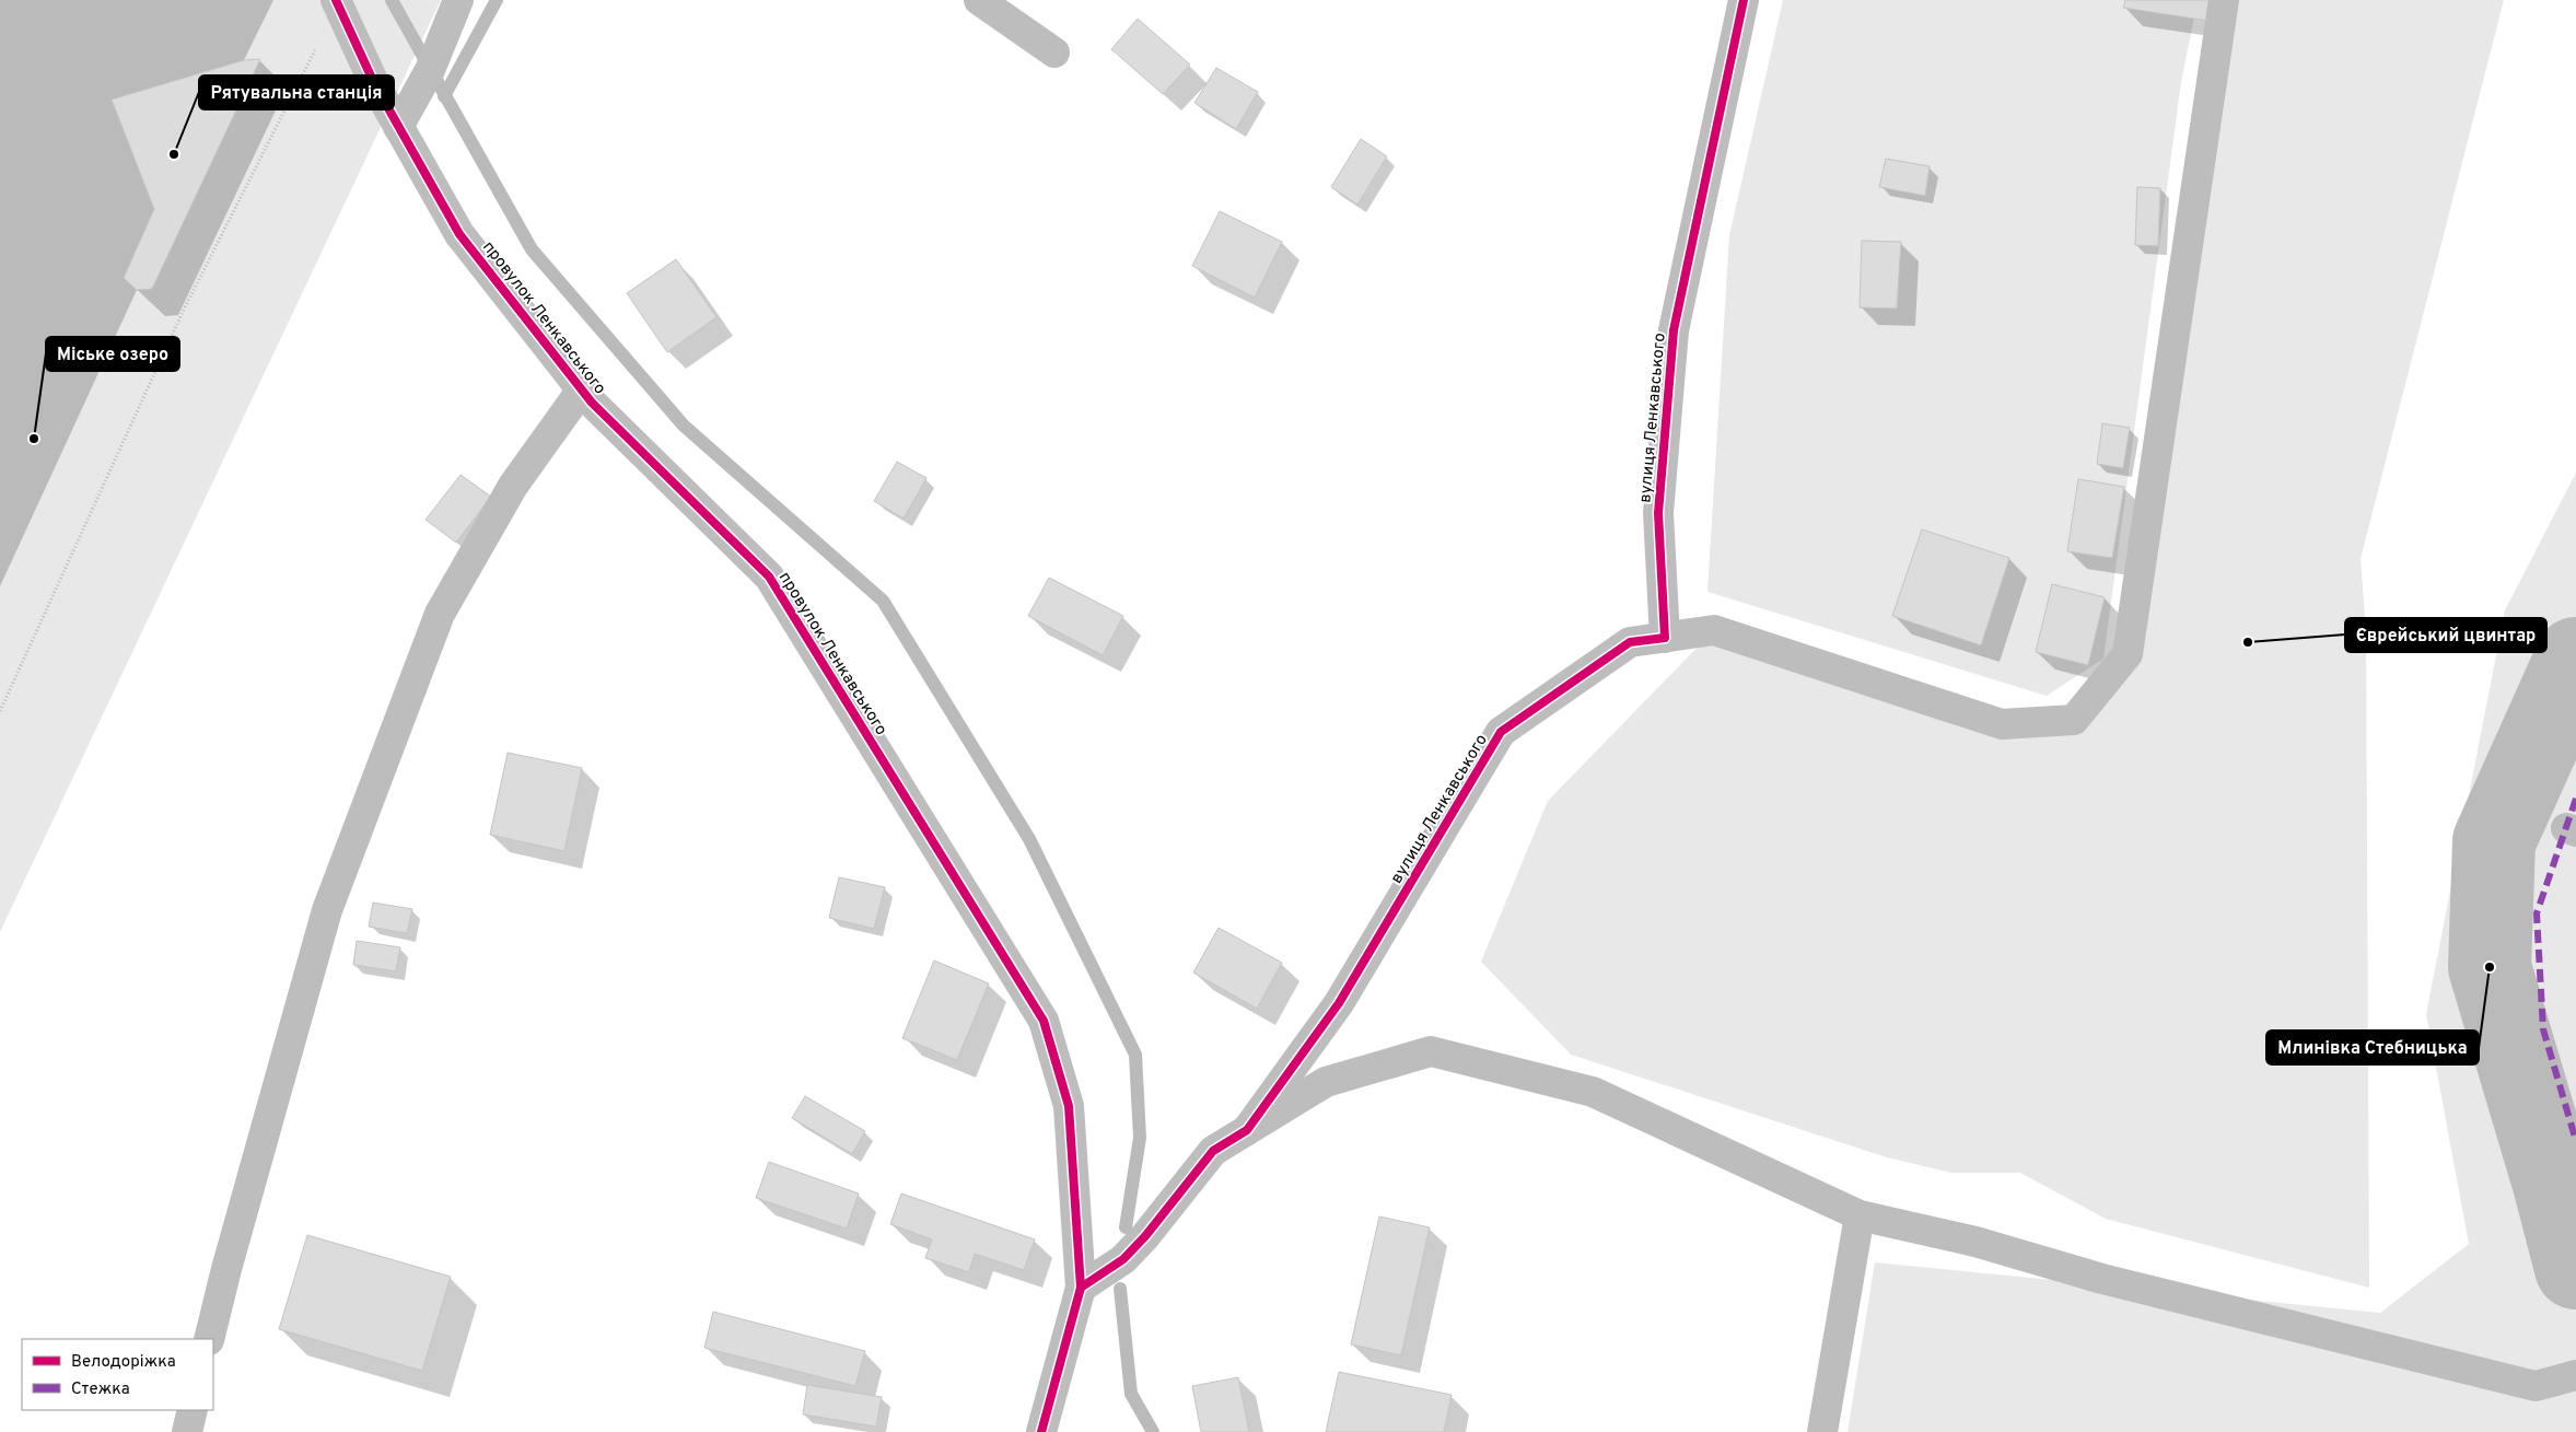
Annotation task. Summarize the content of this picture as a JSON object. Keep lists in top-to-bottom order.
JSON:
{
  "streets": {
    "street": ["провулок Ленкавського", "вулиця Ленкавського"]
  },
  "crossings": [
    ["провулок Ленкавського", "вулиця Ленкавського"]
  ],
  "places": [
    "Рятувальна станція",
    "Міське озеро",
    "Єврейський цвинтар",
    "Млинівка Стебницька"
  ],
  "legend": ["Велодоріжка", "Стежка"]
}
